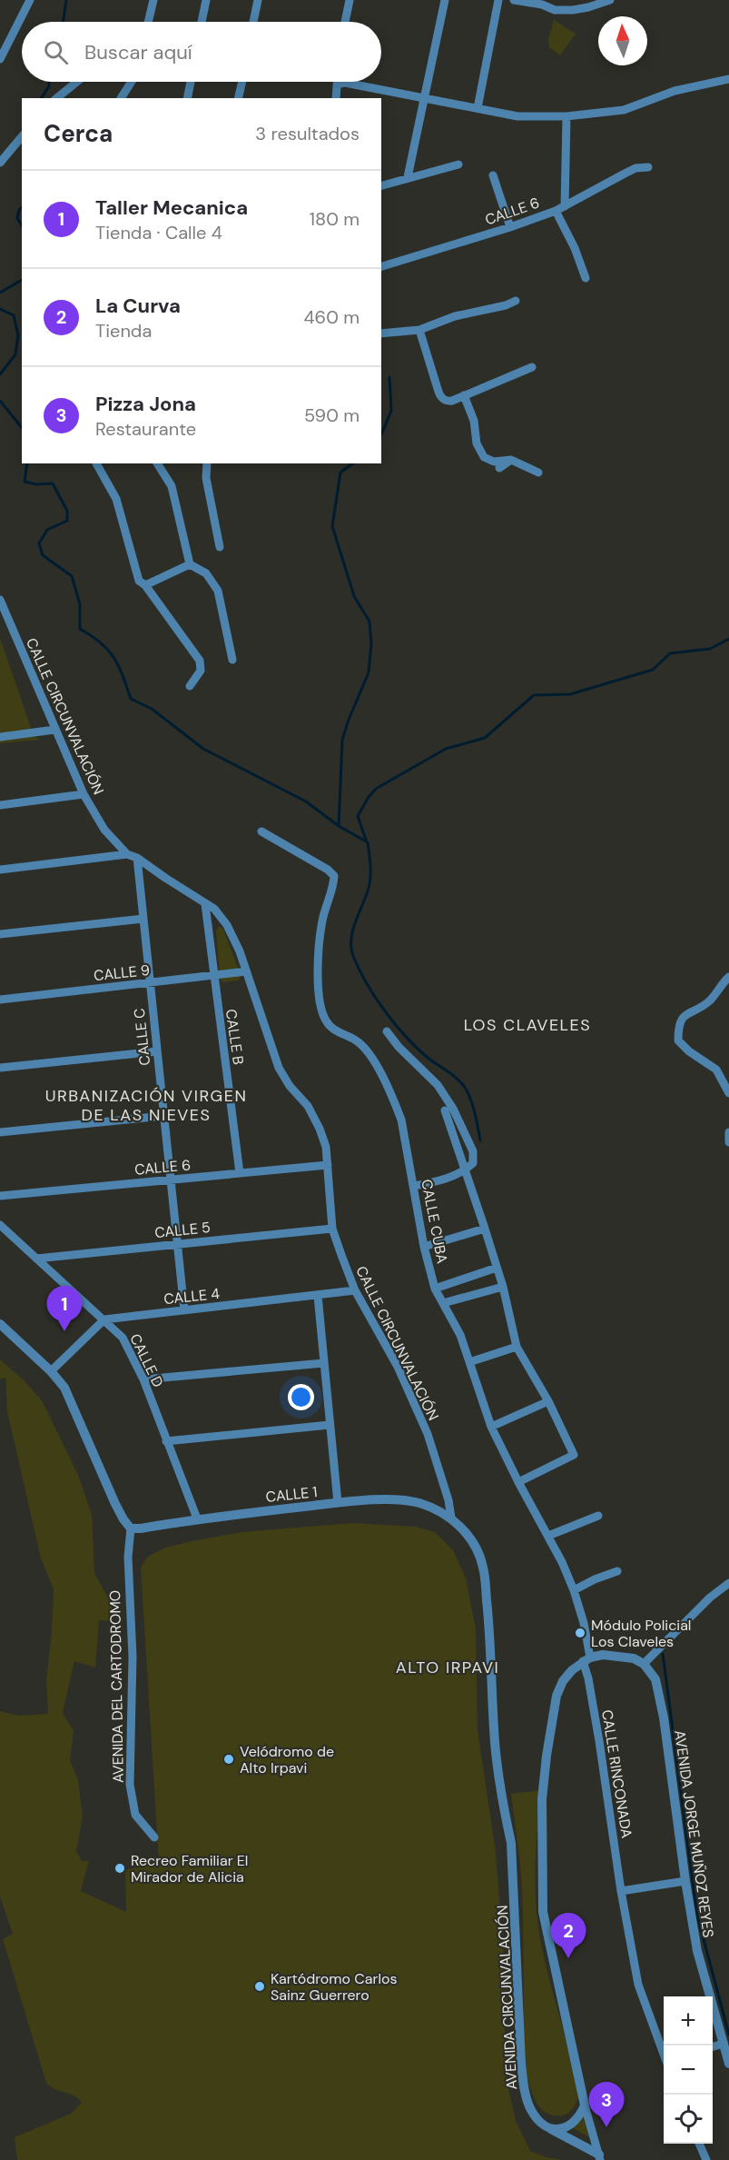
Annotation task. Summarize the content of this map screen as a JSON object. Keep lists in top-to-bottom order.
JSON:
{
  "streets": {
    "street": [
      "CALLE 6",
      "CALLE CIRCUNVALACIÓN",
      "CALLE 9",
      "CALLE C",
      "CALLE B",
      "CALLE CUBA",
      "CALLE 5",
      "CALLE 4",
      "CALLE D",
      "CALLE 1",
      "AVENIDA DEL CARTODROMO",
      "CALLE RINCONADA",
      "AVENIDA JORGE MUÑOZ REYES",
      "AVENIDA CIRCUNVALACIÓN"
    ]
  },
  "crossings": [
    ["CALLE 6", "CALLE CIRCUNVALACIÓN"],
    ["CALLE 6", "CALLE C"],
    ["CALLE 6", "CALLE B"],
    ["CALLE CIRCUNVALACIÓN", "CALLE 9"],
    ["CALLE CIRCUNVALACIÓN", "CALLE C"],
    ["CALLE CIRCUNVALACIÓN", "CALLE B"],
    ["CALLE CIRCUNVALACIÓN", "CALLE 5"],
    ["CALLE CIRCUNVALACIÓN", "CALLE 4"],
    ["CALLE CIRCUNVALACIÓN", "CALLE 1"],
    ["CALLE CIRCUNVALACIÓN", "AVENIDA CIRCUNVALACIÓN"],
    ["CALLE 9", "CALLE C"],
    ["CALLE 9", "CALLE B"],
    ["CALLE C", "CALLE 5"],
    ["CALLE C", "CALLE 4"],
    ["CALLE CUBA", "CALLE RINCONADA"],
    ["CALLE 5", "CALLE D"],
    ["CALLE 4", "CALLE D"],
    ["CALLE D", "CALLE 1"],
    ["CALLE 1", "AVENIDA DEL CARTODROMO"],
    ["CALLE 1", "AVENIDA CIRCUNVALACIÓN"]
  ],
  "districts": ["LOS CLAVELES", "URBANIZACIÓN VIRGEN DE LAS NIEVES", "ALTO IRPAVI"],
  "places": [
    "Módulo Policial Los Claveles",
    "Velódromo de Alto Irpavi",
    "Recreo Familiar El Mirador de Alicia",
    "Kartódromo Carlos Sainz Guerrero"
  ],
  "north": "top",
  "page": {
    "search": "Buscar aquí",
    "heading": ["Cerca", "3 resultados"],
    "list": [
      {
        "mark": "1",
        "name": "Taller Mecanica",
        "note": "Tienda · Calle 4",
        "value": "180 m"
      },
      {
        "mark": "2",
        "name": "La Curva",
        "note": "Tienda",
        "value": "460 m"
      },
      {
        "mark": "3",
        "name": "Pizza Jona",
        "note": "Restaurante",
        "value": "590 m"
      }
    ],
    "pins": ["1", "2", "3"],
    "map_buttons": ["+", "−"]
  }
}
